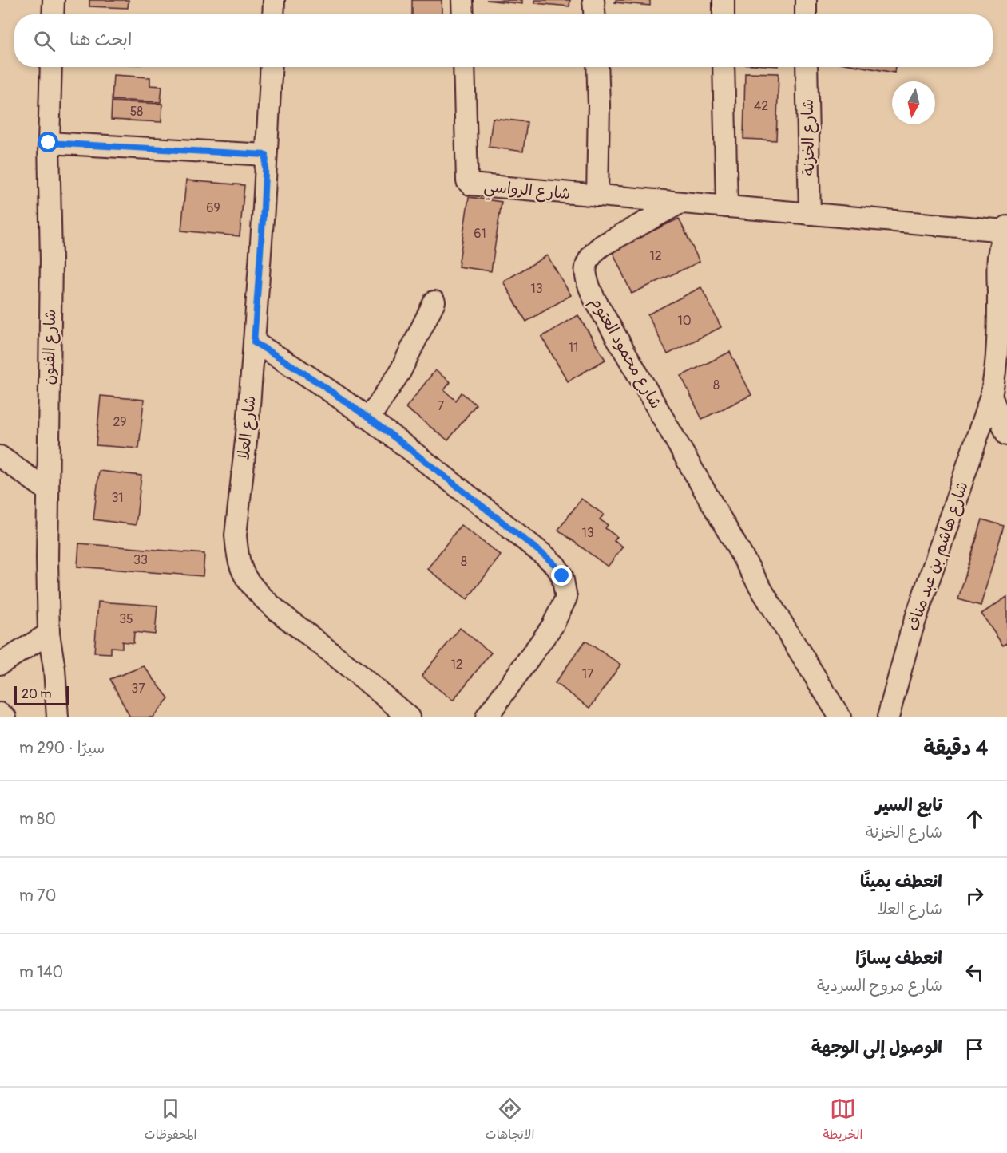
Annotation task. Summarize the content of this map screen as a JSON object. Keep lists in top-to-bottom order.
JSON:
{
  "streets": {
    "street": [
      "شارع الخزنة",
      "شارع الرواسي",
      "شارع الفنون",
      "شارع محمود العتوم",
      "شارع العلا",
      "شارع هاشم بن عبد مناف"
    ]
  },
  "crossings": [
    ["شارع الرواسي", "شارع محمود العتوم"]
  ],
  "house_numbers": [
    "42",
    "58",
    "69",
    "61",
    "12",
    "13",
    "10",
    "11",
    "8",
    "7",
    "29",
    "31",
    "13",
    "33",
    "8",
    "35",
    "12",
    "17",
    "37"
  ],
  "scale_bar": "20 m",
  "north": "bottom",
  "page": {
    "search": "ابحث هنا",
    "scale": "20 m",
    "heading": ["4 دقيقة", "سيرًا · 290 m"],
    "list": [
      ["تابع السير", "شارع الخزنة", "80 m"],
      ["انعطف يمينًا", "شارع العلا", "70 m"],
      ["انعطف يسارًا", "شارع مروح السردية", "140 m"],
      "الوصول إلى الوجهة"
    ],
    "nav": ["الخريطة", "الاتجاهات", "المحفوظات"]
  }
}
